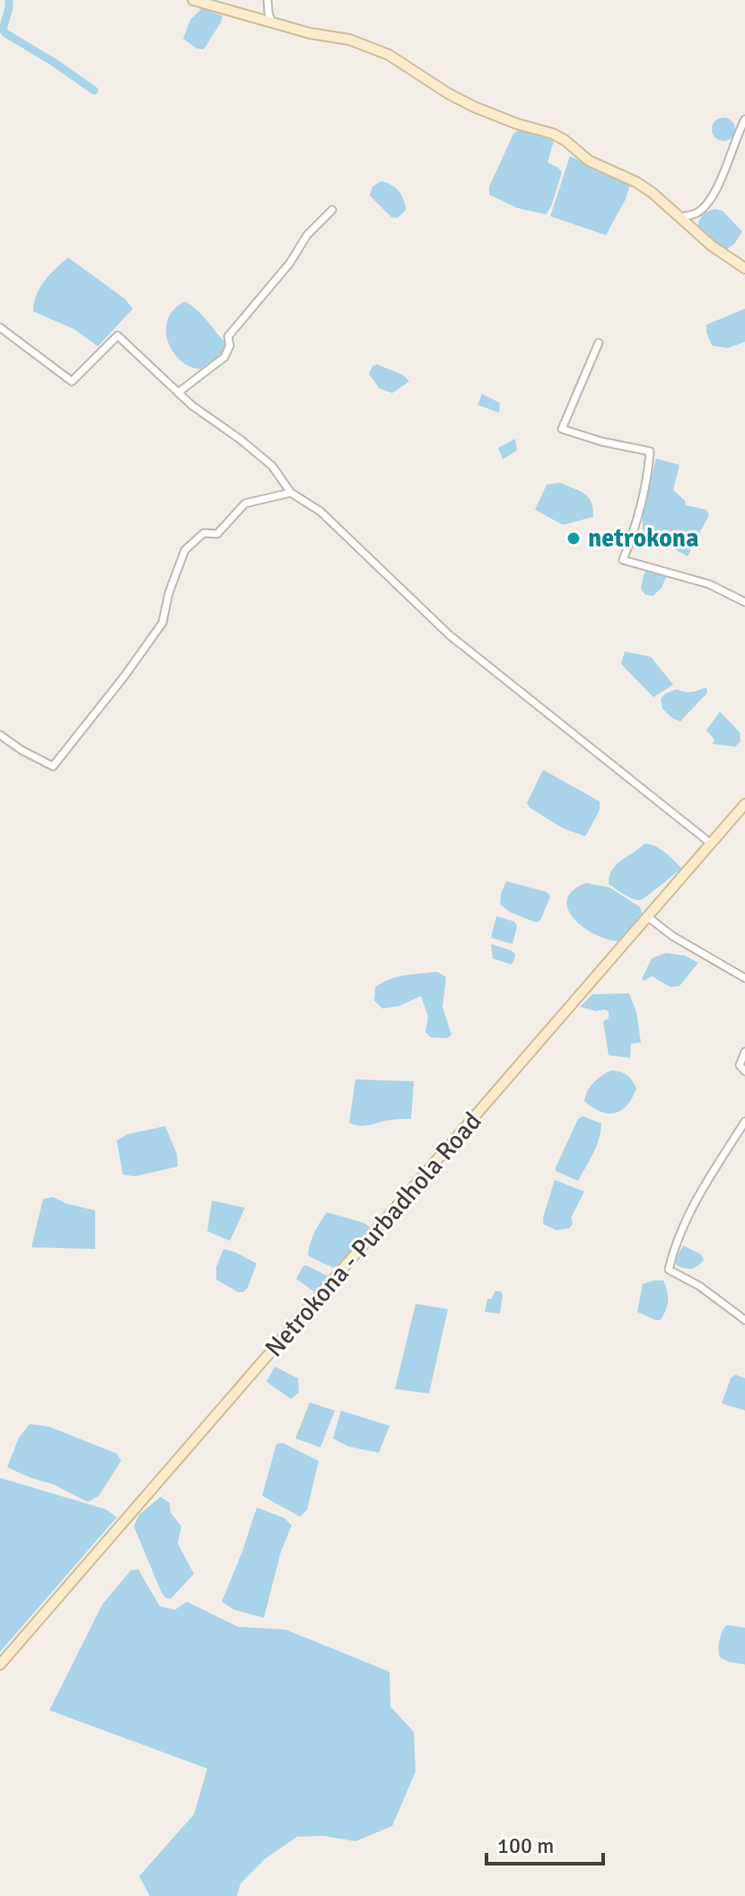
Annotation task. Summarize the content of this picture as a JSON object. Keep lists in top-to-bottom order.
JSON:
{
  "streets": {
    "main road": ["Netrokona - Purbadhola Road"]
  },
  "places": ["netrokona"],
  "scale_bar": "100 m"
}
